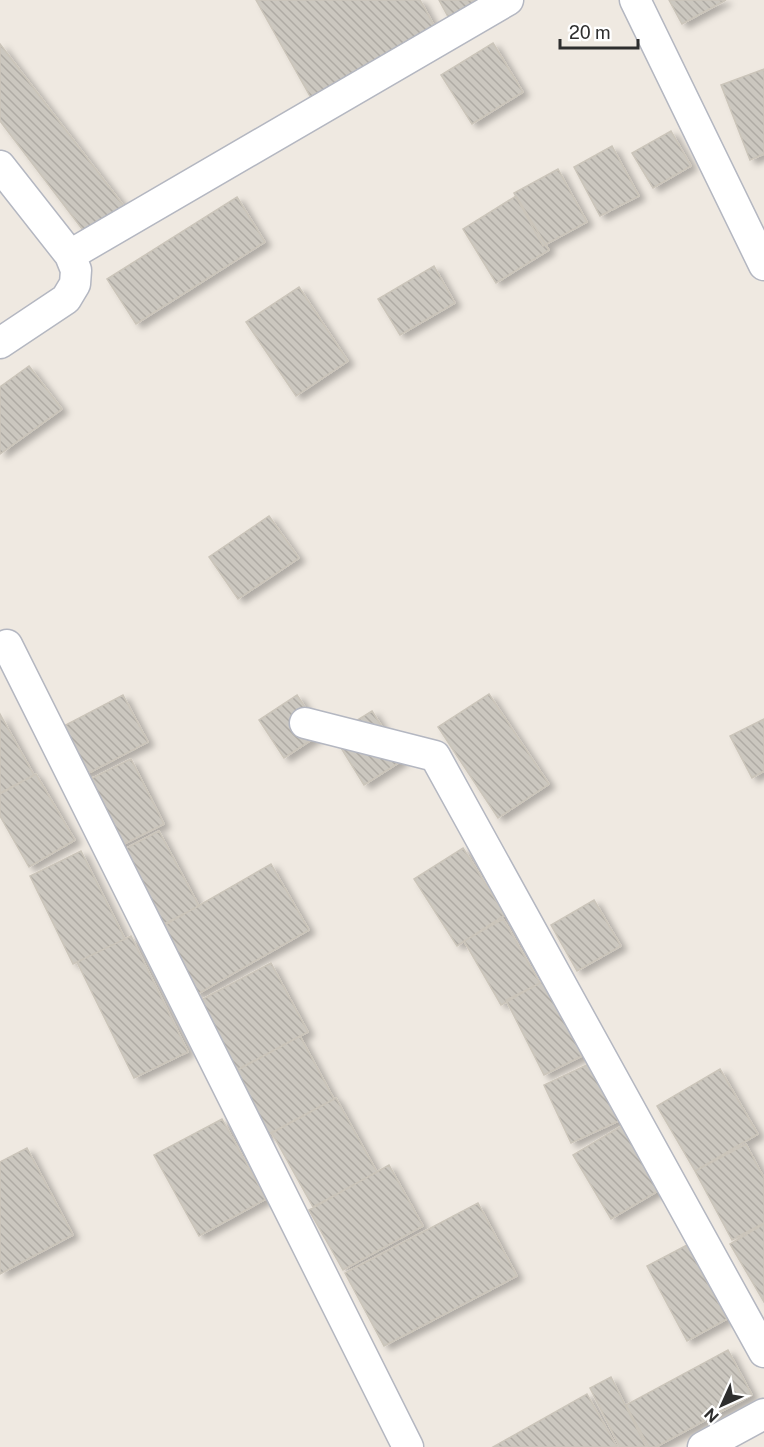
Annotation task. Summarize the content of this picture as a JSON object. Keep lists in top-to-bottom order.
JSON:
{
  "scale_bar": "20 m",
  "north": "bottom left"
}
